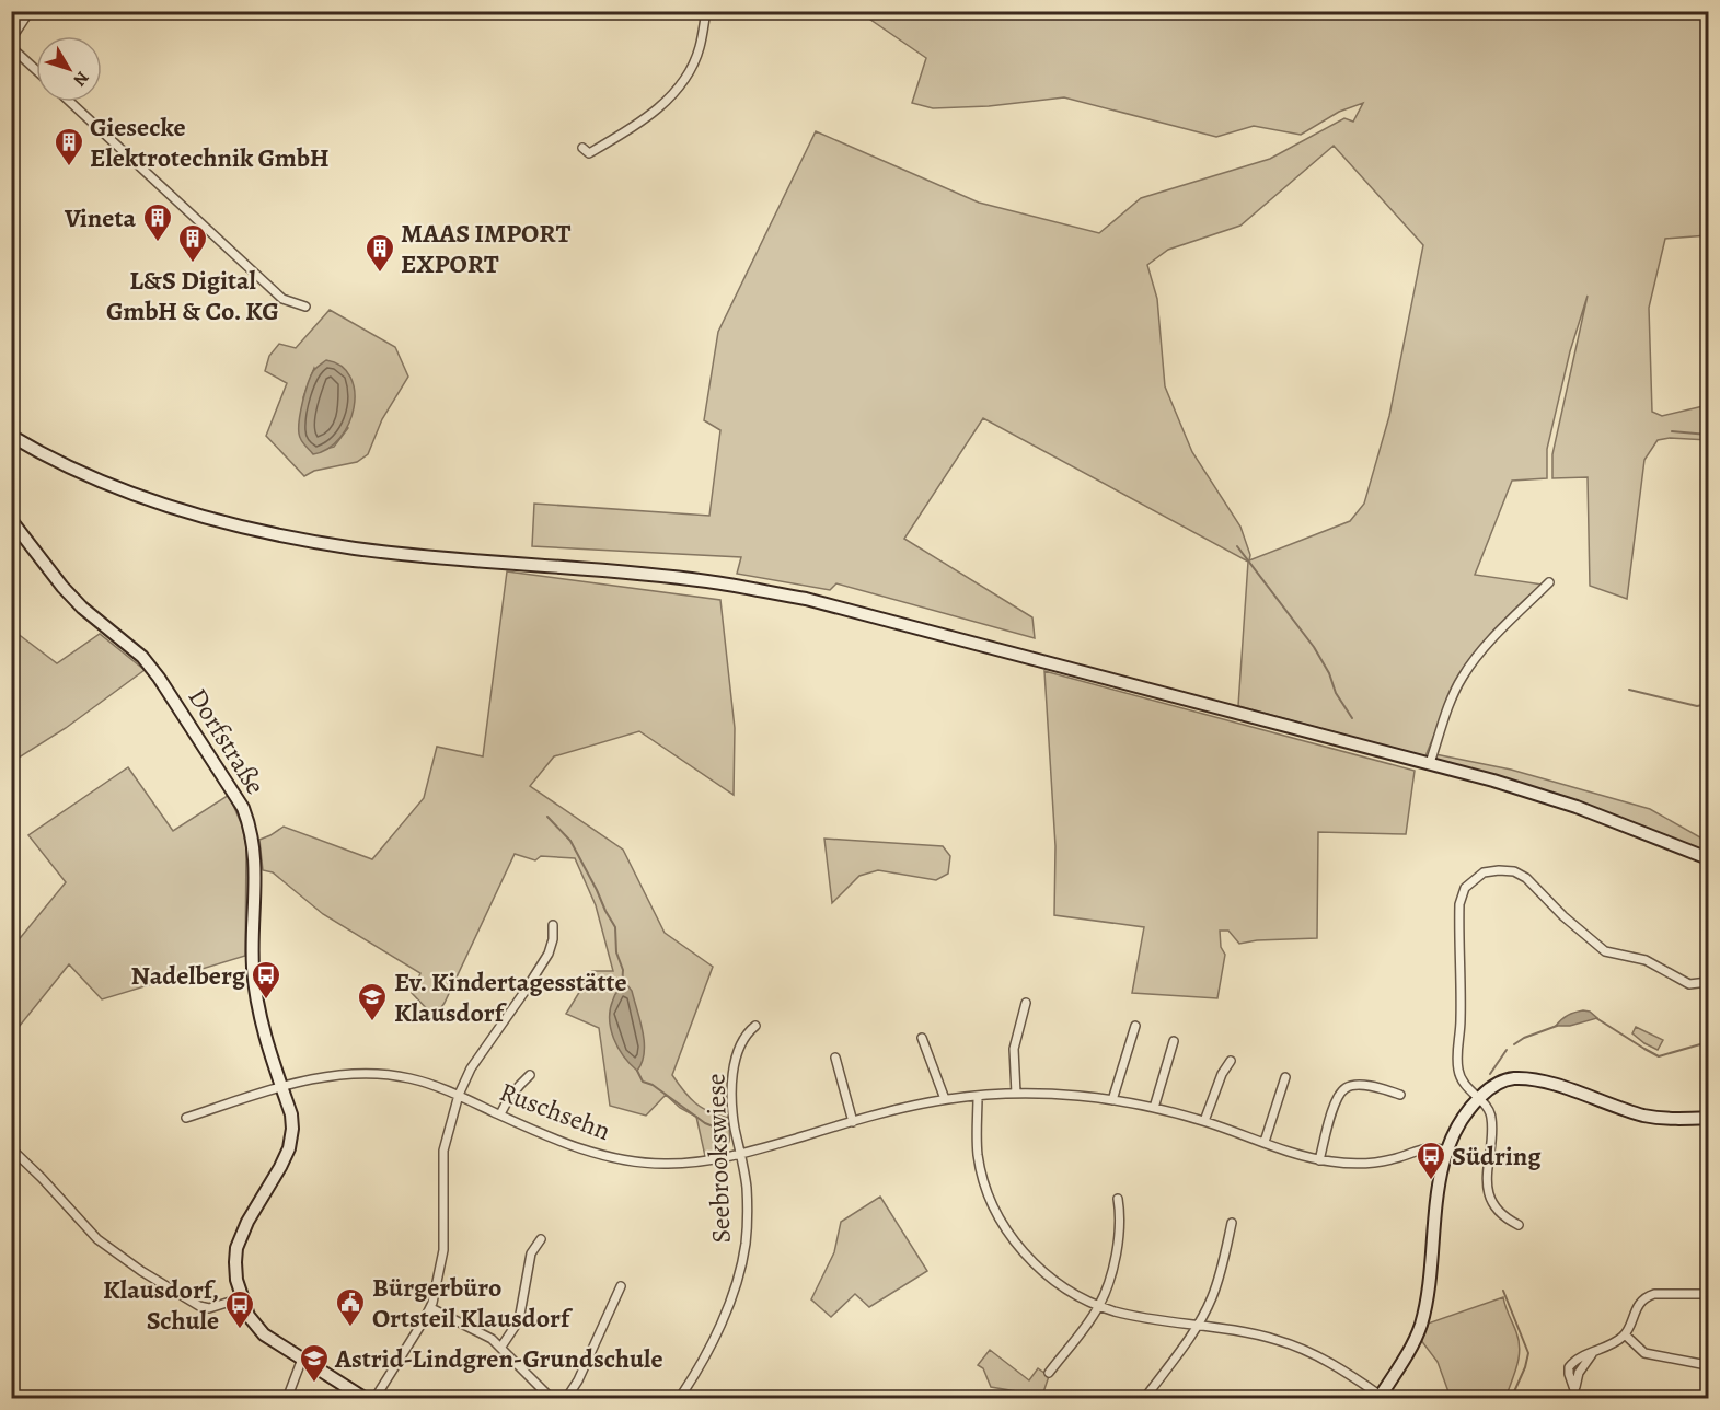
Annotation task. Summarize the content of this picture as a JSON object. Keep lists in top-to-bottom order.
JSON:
{
  "streets": {
    "main road": ["Dorfstraße"],
    "street": ["Ruschsehn", "Seebrookswiese"]
  },
  "crossings": [
    ["Dorfstraße", "Ruschsehn"],
    ["Ruschsehn", "Seebrookswiese"]
  ],
  "places": {
    "building": [
      "Giesecke Elektrotechnik GmbH",
      "Vineta",
      "L&S Digital GmbH & Co. KG",
      "MAAS IMPORT EXPORT"
    ],
    "bus stop": ["Nadelberg", "Südring", "Klausdorf, Schule"],
    "school or university": ["Ev. Kindertagesstätte Klausdorf", "Astrid-Lindgren-Grundschule"],
    "public building": ["Bürgerbüro Ortsteil Klausdorf"]
  },
  "north": "bottom right"
}
